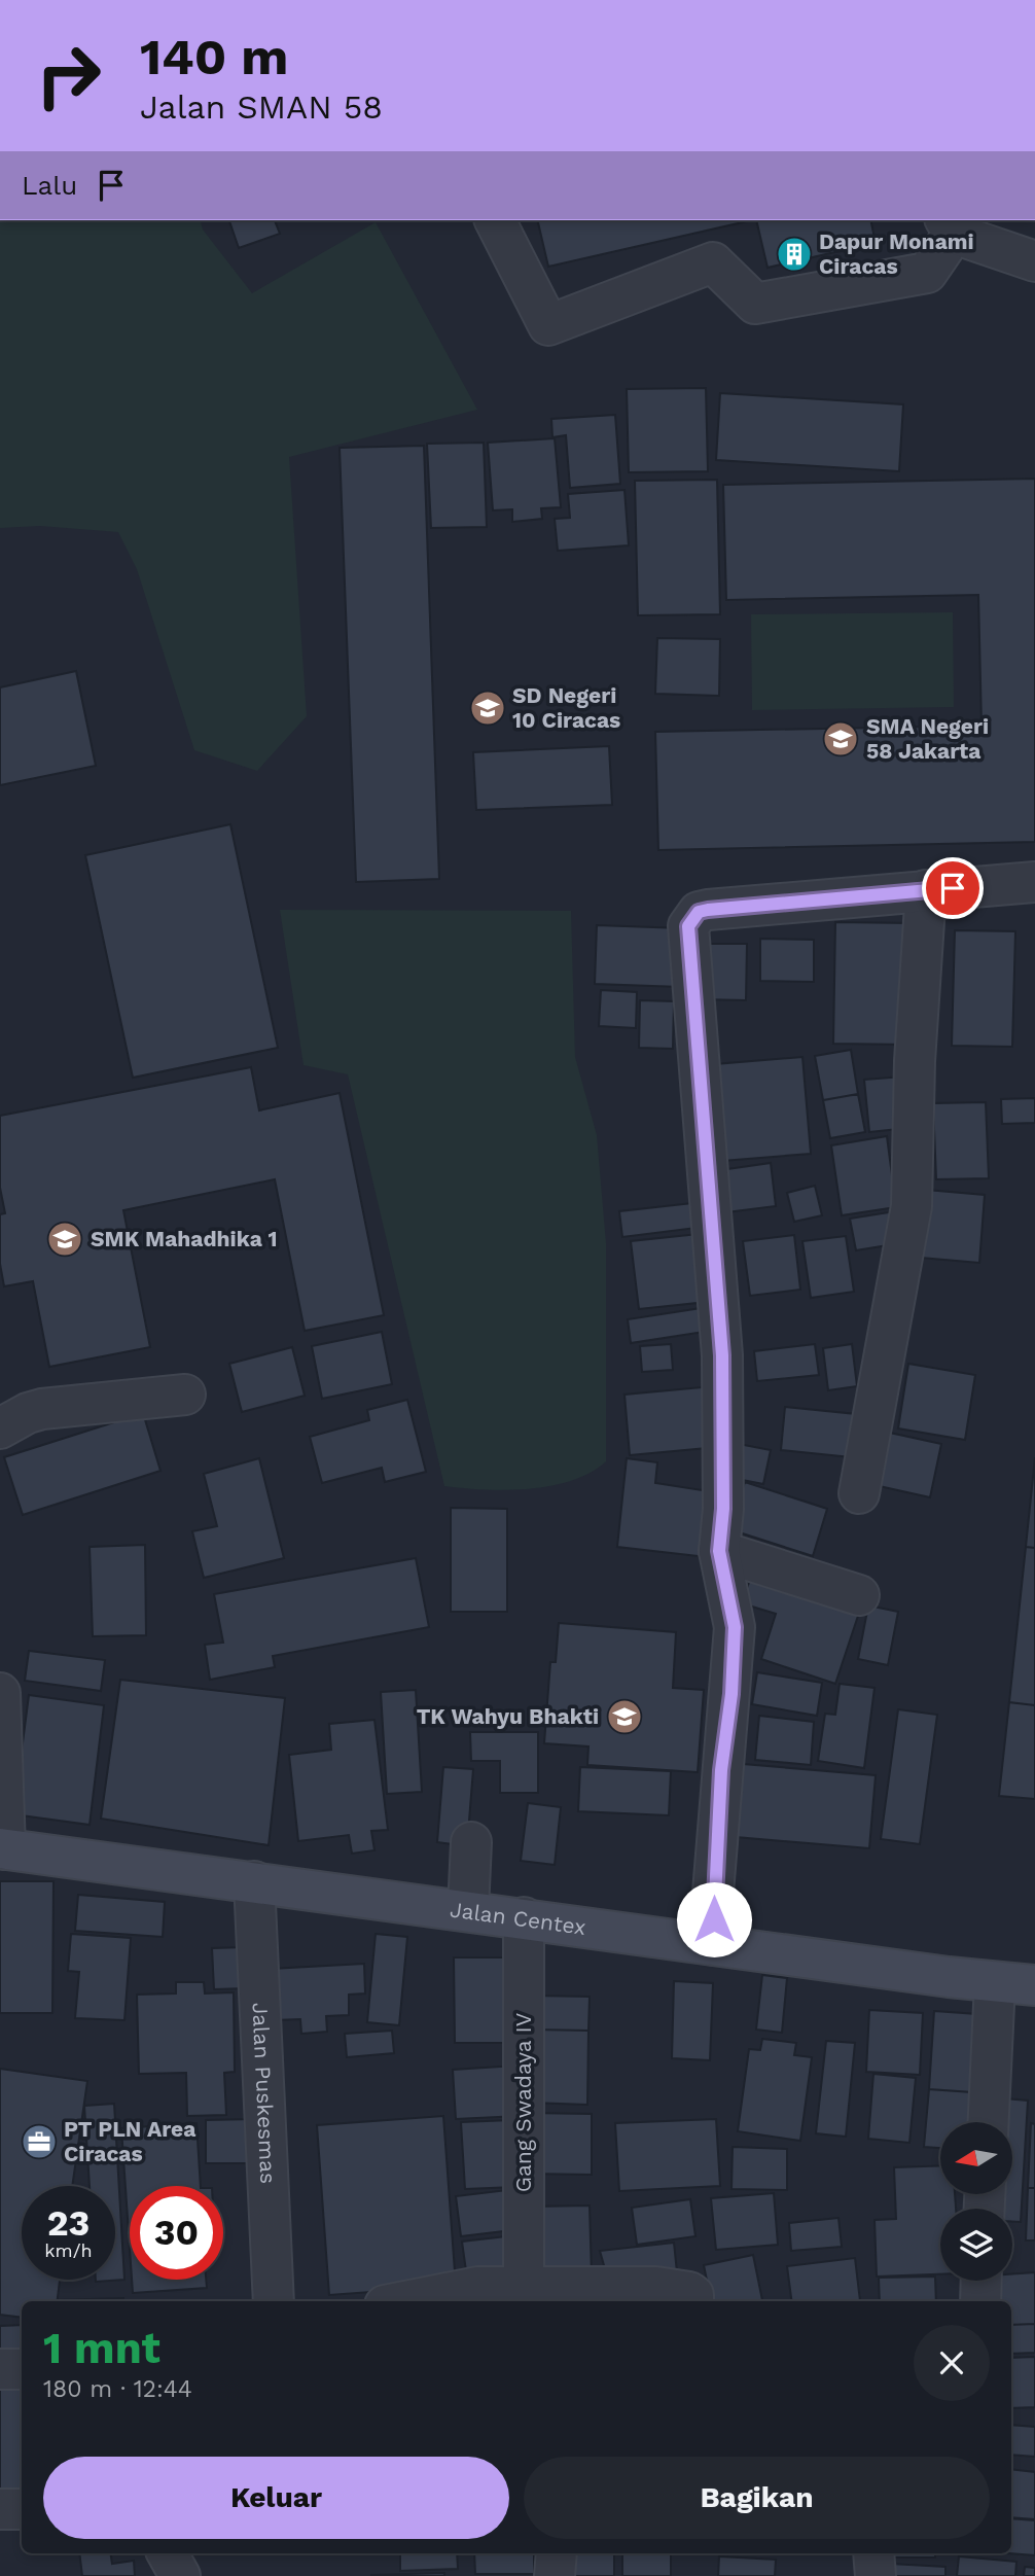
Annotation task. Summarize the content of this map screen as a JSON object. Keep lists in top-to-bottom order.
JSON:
{
  "streets": {
    "street": ["Jalan Centex", "Jalan Puskesmas", "Gang Swadaya IV"]
  },
  "crossings": [
    ["Jalan Centex", "Jalan Puskesmas"],
    ["Jalan Centex", "Gang Swadaya IV"]
  ],
  "places": {
    "building": ["Dapur Monami Ciracas"],
    "school or university": [
      "SD Negeri 10 Ciracas",
      "SMA Negeri 58 Jakarta",
      "SMK Mahadhika 1",
      "TK Wahyu Bhakti"
    ],
    "office": ["PT PLN Area Ciracas"]
  },
  "north": "left",
  "page": {
    "turn": ["140 m", "Jalan SMAN 58"],
    "then": "Lalu",
    "speed": "23 km/h",
    "limit": "30",
    "heading": ["1 mnt", "180 m · 12:44"],
    "buttons": ["Keluar", "Bagikan"]
  }
}
